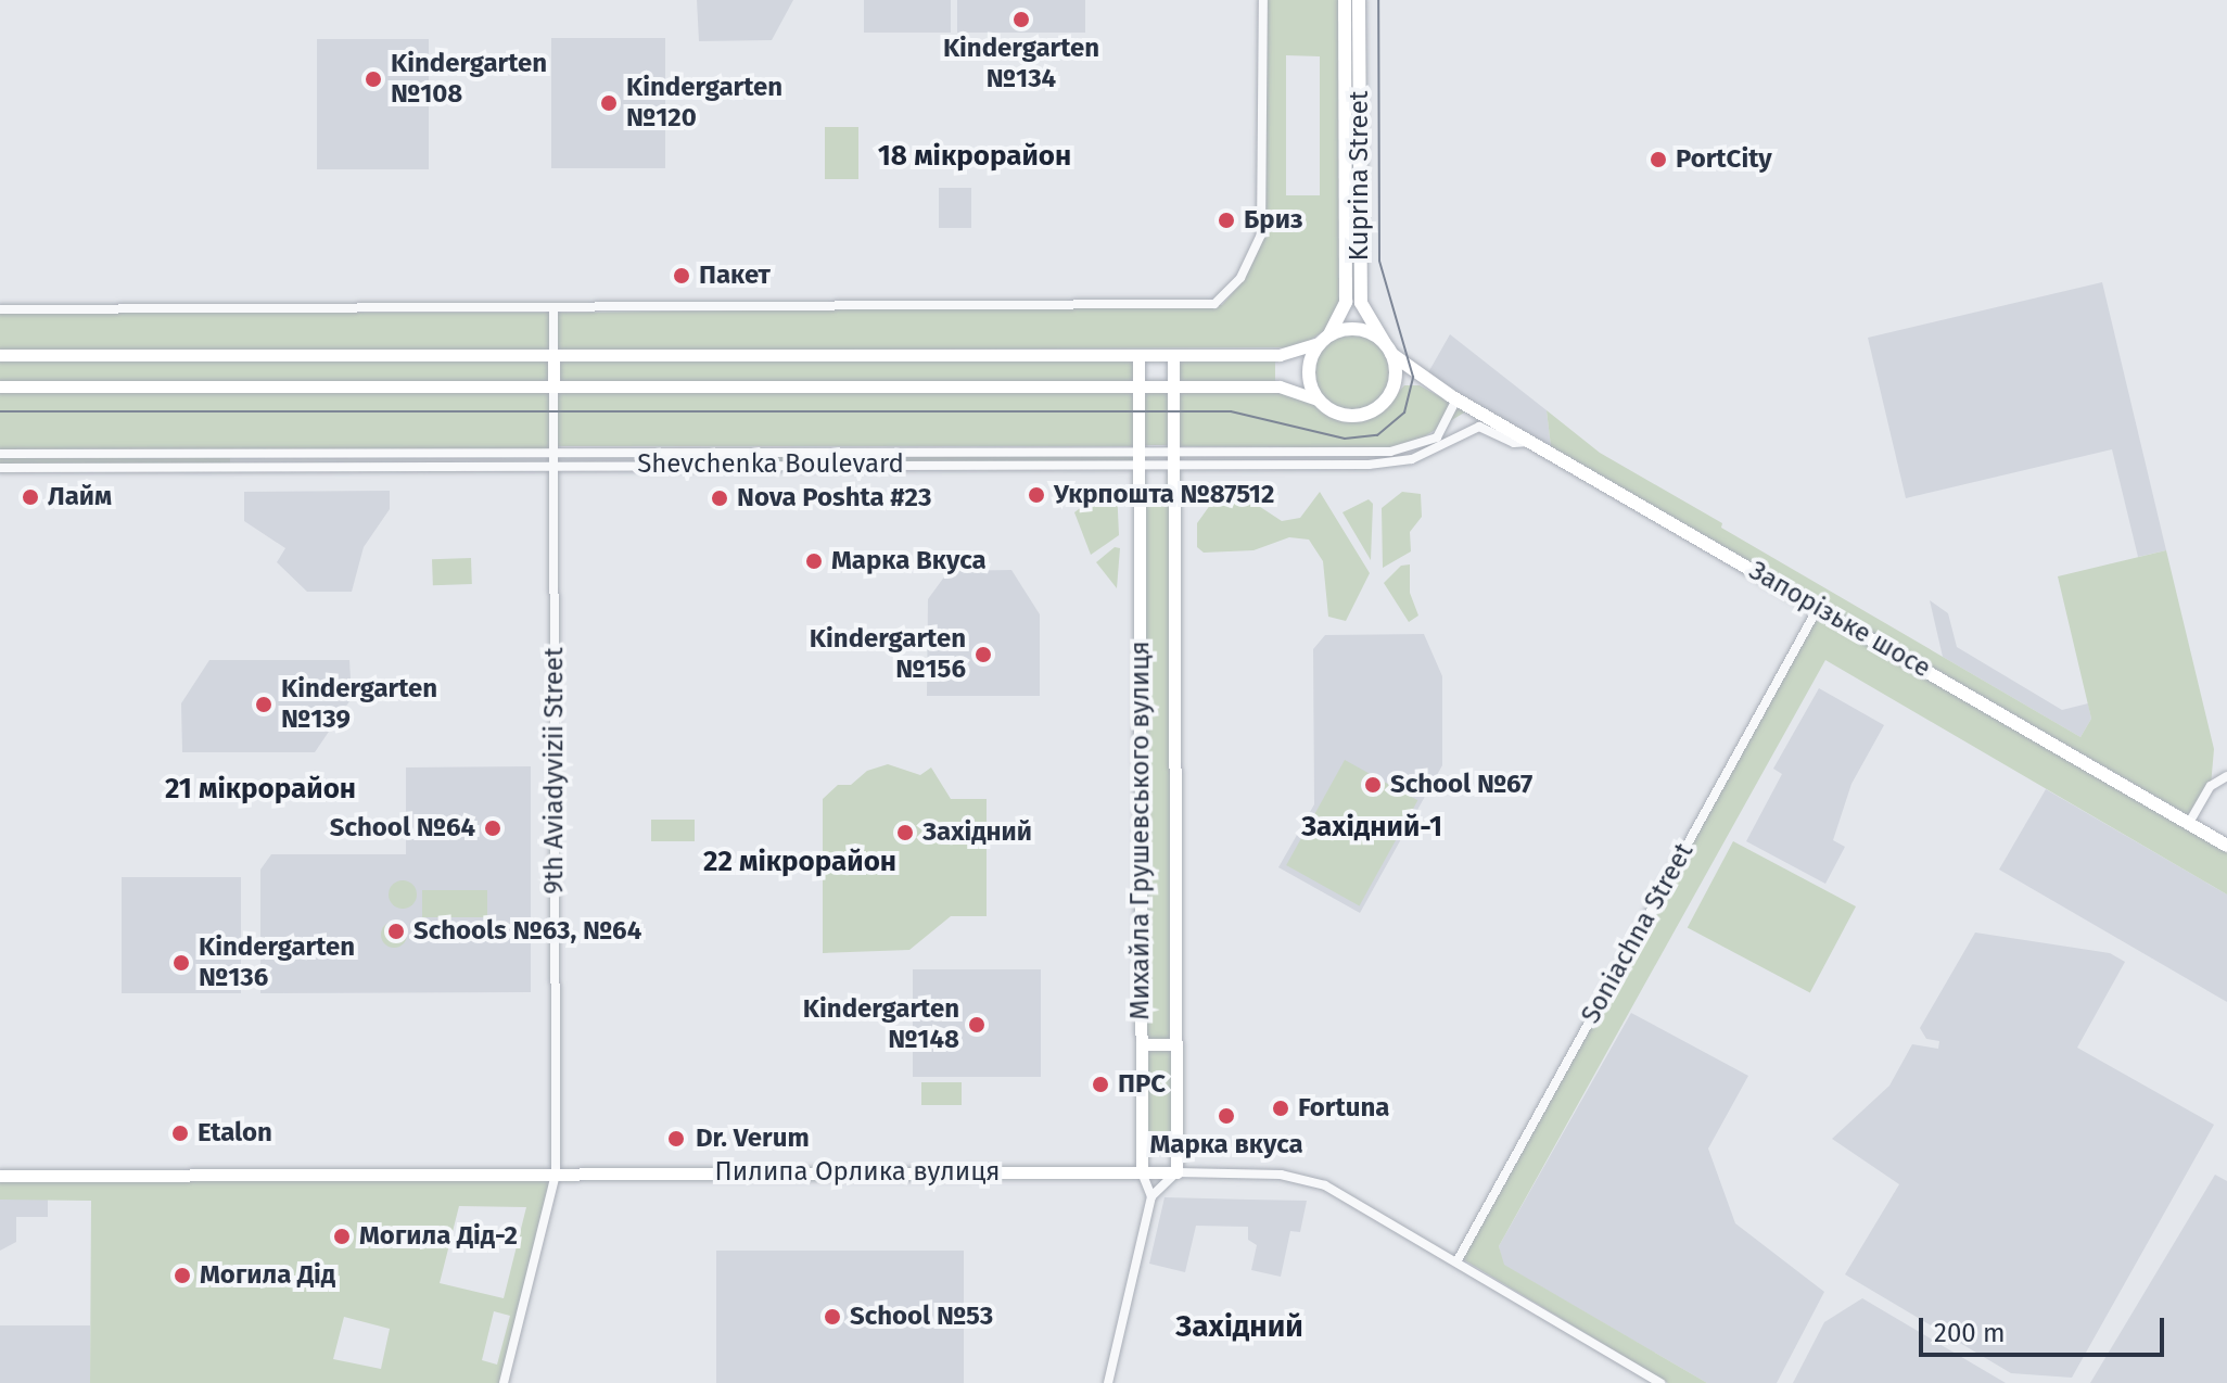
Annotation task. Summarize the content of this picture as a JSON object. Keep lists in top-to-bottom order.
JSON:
{
  "streets": {
    "main road": ["Kuprina Street", "Запорізьке шосе"],
    "street": [
      "Shevchenka Boulevard",
      "9th Aviadyvizii Street",
      "Михайла Грушевського вулиця",
      "Soniachna Street",
      "Пилипа Орлика вулиця"
    ]
  },
  "crossings": [
    ["Kuprina Street", "Запорізьке шосе"],
    ["Shevchenka Boulevard", "Запорізьке шосе"],
    ["Shevchenka Boulevard", "9th Aviadyvizii Street"],
    ["Shevchenka Boulevard", "Михайла Грушевського вулиця"],
    ["Запорізьке шосе", "Soniachna Street"],
    ["9th Aviadyvizii Street", "Пилипа Орлика вулиця"],
    ["Михайла Грушевського вулиця", "Пилипа Орлика вулиця"],
    ["Soniachna Street", "Пилипа Орлика вулиця"]
  ],
  "districts": [
    "18 мікрорайон",
    "21 мікрорайон",
    "Західний-1",
    "22 мікрорайон",
    "Західний"
  ],
  "places": [
    "Kindergarten №134",
    "Kindergarten №108",
    "Kindergarten №120",
    "PortCity",
    "Бриз",
    "Пакет",
    "Укрпошта №87512",
    "Лайм",
    "Nova Poshta #23",
    "Марка Вкуса",
    "Kindergarten №156",
    "Kindergarten №139",
    "School №67",
    "School №64",
    "Західний",
    "Schools №63, №64",
    "Kindergarten №136",
    "Kindergarten №148",
    "ПРС",
    "Fortuna",
    "Марка вкуса",
    "Etalon",
    "Dr. Verum",
    "Могила Дiд-2",
    "Могила Дiд",
    "School №53"
  ],
  "scale_bar": "200 m"
}
